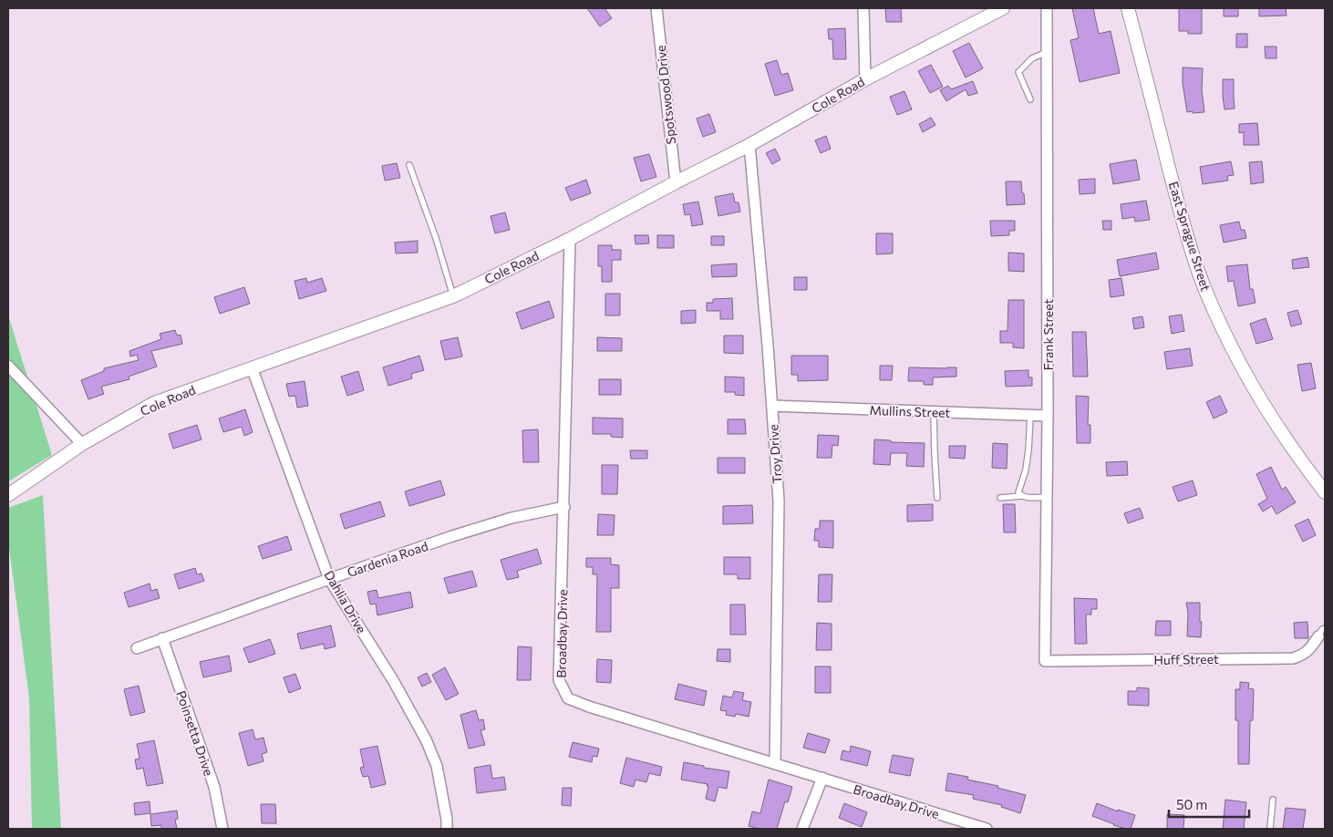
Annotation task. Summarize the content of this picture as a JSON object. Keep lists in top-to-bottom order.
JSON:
{
  "streets": {
    "street": [
      "Spotswood Drive",
      "Cole Road",
      "East Sprague Street",
      "Frank Street",
      "Mullins Street",
      "Troy Drive",
      "Gardenia Road",
      "Dahlia Drive",
      "Broadbay Drive",
      "Huff Street",
      "Poinsetta Drive"
    ]
  },
  "crossings": [
    ["Spotswood Drive", "Cole Road"],
    ["Cole Road", "Troy Drive"],
    ["Cole Road", "Dahlia Drive"],
    ["Cole Road", "Broadbay Drive"],
    ["Frank Street", "Mullins Street"],
    ["Frank Street", "Huff Street"],
    ["Mullins Street", "Troy Drive"],
    ["Troy Drive", "Broadbay Drive"],
    ["Gardenia Road", "Dahlia Drive"],
    ["Gardenia Road", "Broadbay Drive"],
    ["Gardenia Road", "Poinsetta Drive"]
  ],
  "scale_bar": "50 m"
}
